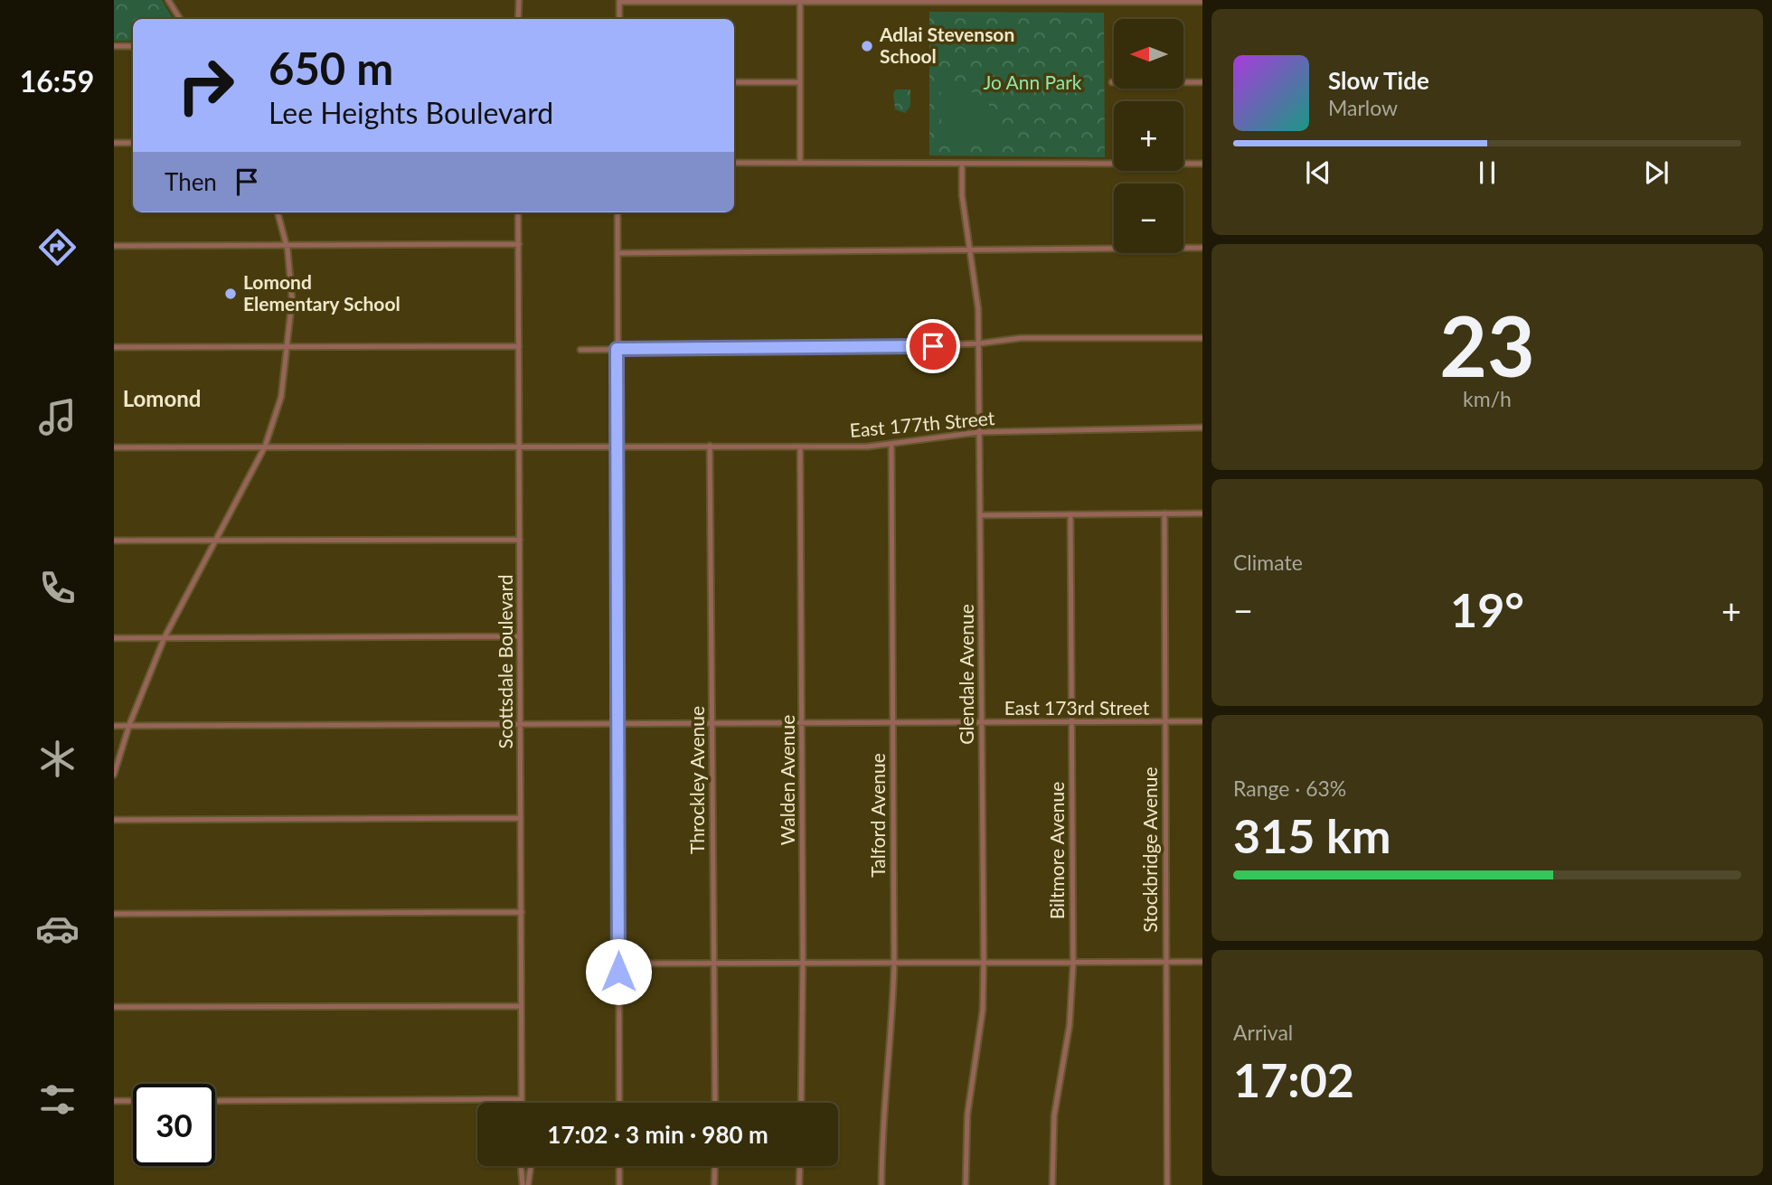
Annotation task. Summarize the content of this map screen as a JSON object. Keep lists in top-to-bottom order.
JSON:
{
  "streets": {
    "street": [
      "East 177th Street",
      "Scottsdale Boulevard",
      "Glendale Avenue",
      "East 173rd Street",
      "Throckley Avenue",
      "Walden Avenue",
      "Talford Avenue",
      "Stockbridge Avenue",
      "Biltmore Avenue"
    ]
  },
  "crossings": [
    ["East 177th Street", "Scottsdale Boulevard"],
    ["East 177th Street", "Glendale Avenue"],
    ["East 177th Street", "Throckley Avenue"],
    ["East 177th Street", "Walden Avenue"],
    ["East 177th Street", "Talford Avenue"],
    ["Scottsdale Boulevard", "East 173rd Street"],
    ["Glendale Avenue", "East 173rd Street"],
    ["East 173rd Street", "Throckley Avenue"],
    ["East 173rd Street", "Walden Avenue"],
    ["East 173rd Street", "Talford Avenue"],
    ["East 173rd Street", "Stockbridge Avenue"],
    ["East 173rd Street", "Biltmore Avenue"]
  ],
  "districts": ["Lomond"],
  "parks": ["Jo Ann Park"],
  "places": ["Adlai Stevenson School", "Lomond Elementary School"],
  "north": "left",
  "page": {
    "tabs": "16:59",
    "map_buttons": ["+", "−"],
    "turn": ["650 m", "Lee Heights Boulevard"],
    "song": ["Slow Tide", "Marlow"],
    "then": "Then",
    "tile": [
      ["23", "km/h"],
      "Climate",
      ["Range · 63%", "315 km"],
      ["Arrival", "17:02"]
    ],
    "heat": ["−", "19°", "+"],
    "limit": "30",
    "trip": "17:02 · 3 min · 980 m"
  }
}
